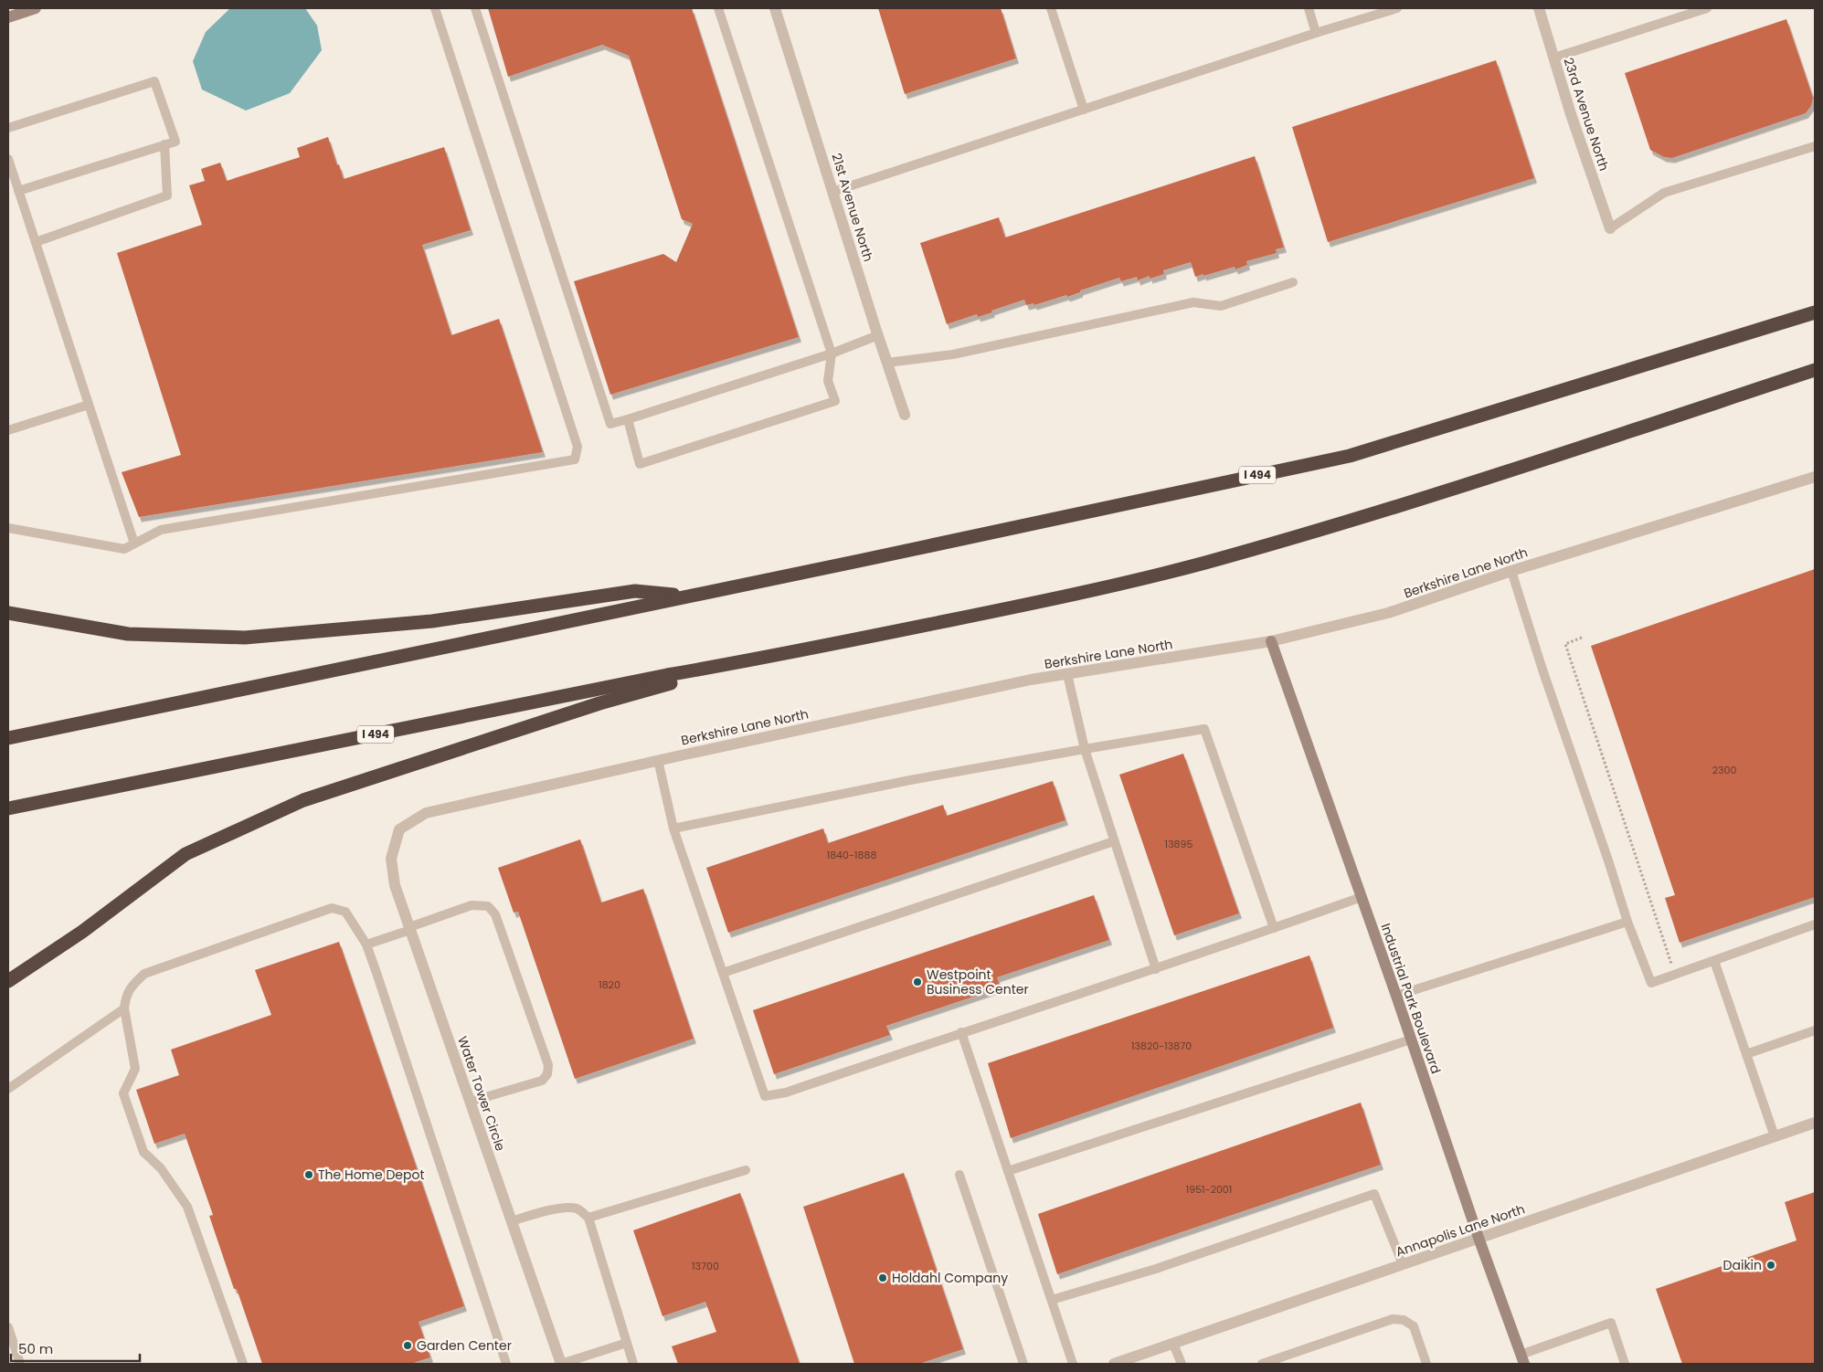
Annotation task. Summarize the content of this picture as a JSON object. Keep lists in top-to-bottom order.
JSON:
{
  "streets": {
    "highway": ["I 494"],
    "street": [
      "23rd Avenue North",
      "21st Avenue North",
      "Berkshire Lane North",
      "Industrial Park Boulevard",
      "Water Tower Circle",
      "Annapolis Lane North"
    ]
  },
  "crossings": [
    ["Berkshire Lane North", "Industrial Park Boulevard"],
    ["Berkshire Lane North", "Water Tower Circle"],
    ["Industrial Park Boulevard", "Annapolis Lane North"]
  ],
  "places": [
    "Westpoint Business Center",
    "The Home Depot",
    "Daikin",
    "Holdahl Company",
    "Garden Center"
  ],
  "house_numbers": [
    "2300",
    "13895",
    "1840-1888",
    "1820",
    "13820-13870",
    "1951-2001",
    "13700"
  ],
  "scale_bar": "50 m"
}
